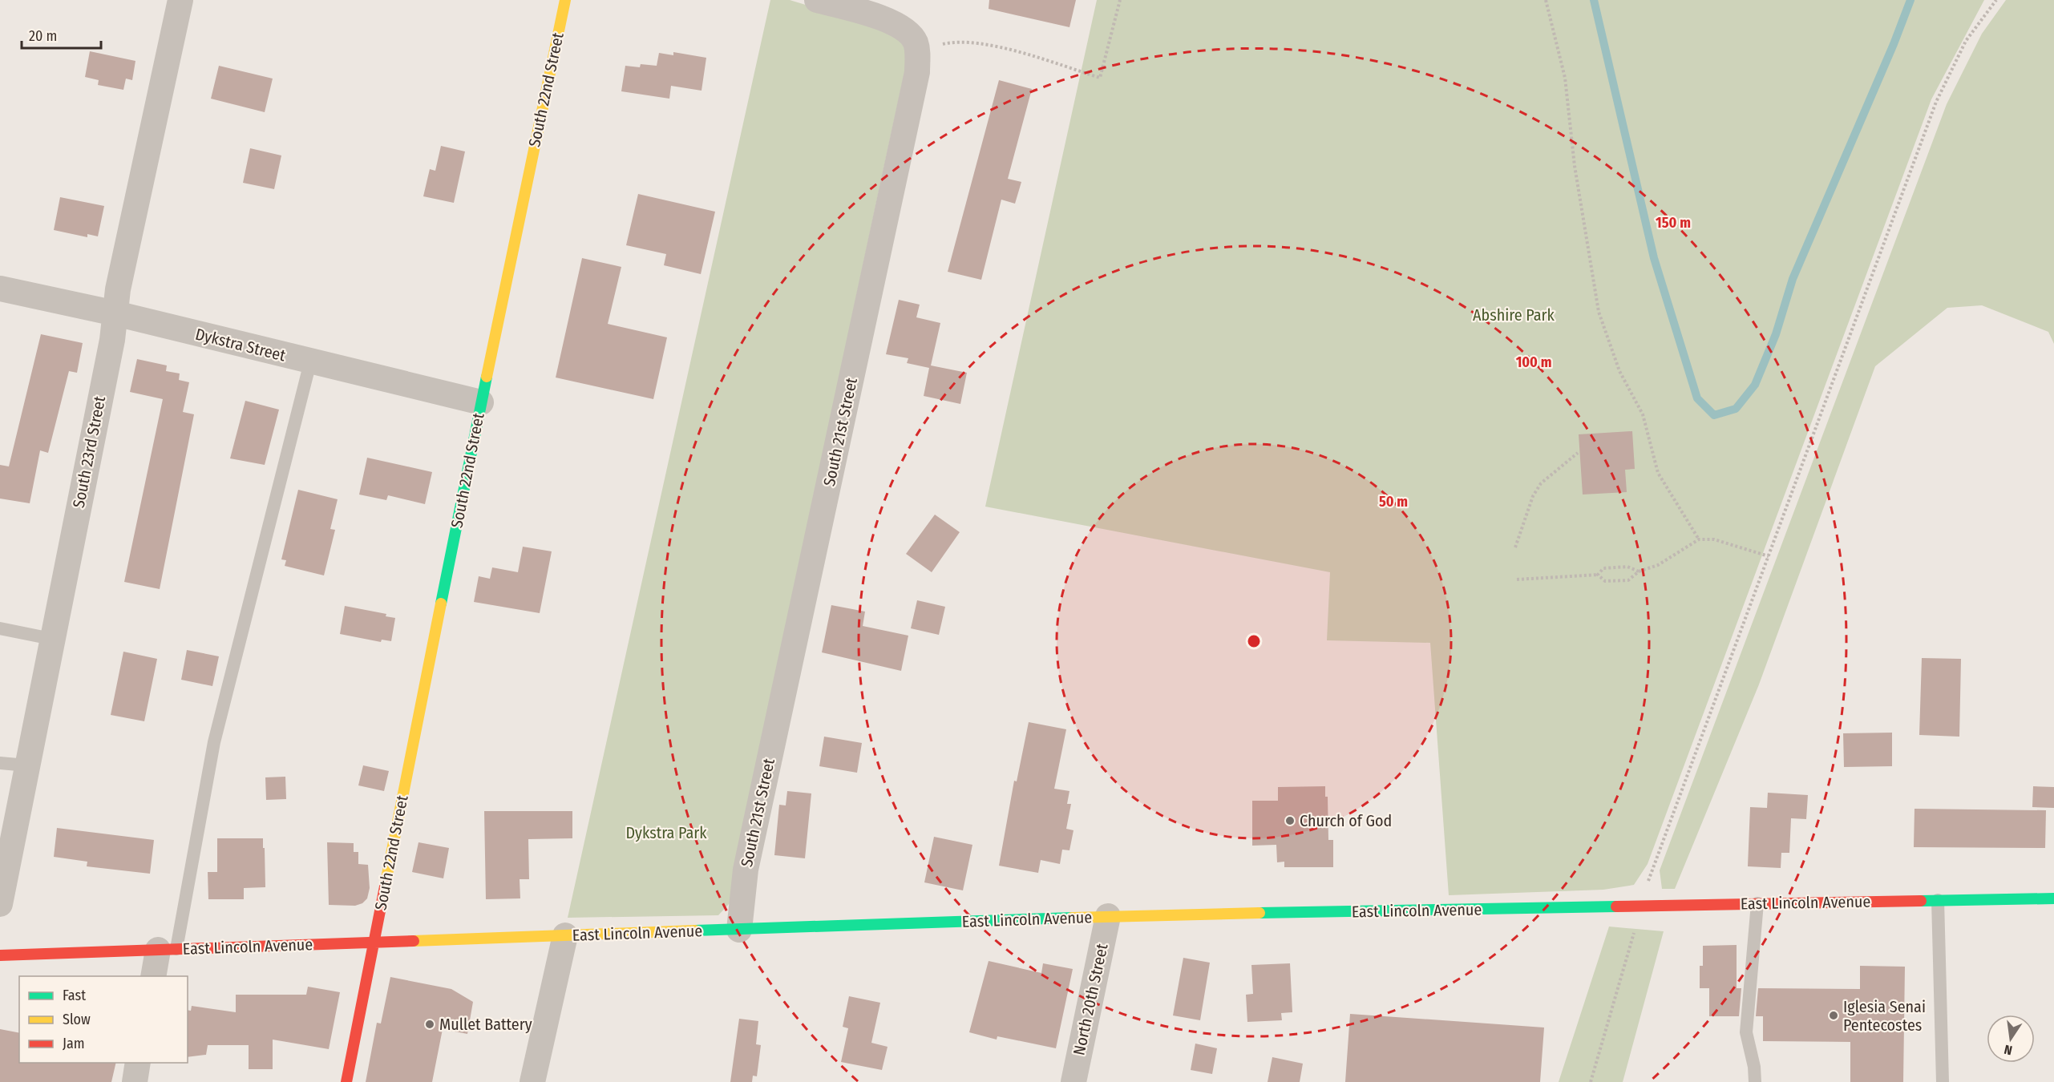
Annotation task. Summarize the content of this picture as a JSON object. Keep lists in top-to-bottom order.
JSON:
{
  "streets": {
    "main road": ["South 22nd Street", "East Lincoln Avenue"],
    "street": [
      "Dykstra Street",
      "South 21st Street",
      "South 23rd Street",
      "North 20th Street"
    ]
  },
  "crossings": [
    ["South 22nd Street", "Dykstra Street"],
    ["South 22nd Street", "East Lincoln Avenue"],
    ["Dykstra Street", "South 23rd Street"],
    ["South 21st Street", "East Lincoln Avenue"],
    ["East Lincoln Avenue", "North 20th Street"]
  ],
  "parks": ["Abshire Park", "Dykstra Park"],
  "places": ["Church of God", "Iglesia Senai Pentecostes", "Mullet Battery"],
  "legend": ["Fast", "Slow", "Jam"],
  "scale_bar": "20 m",
  "north": "bottom",
  "rings": ["150 m", "100 m", "50 m"]
}
